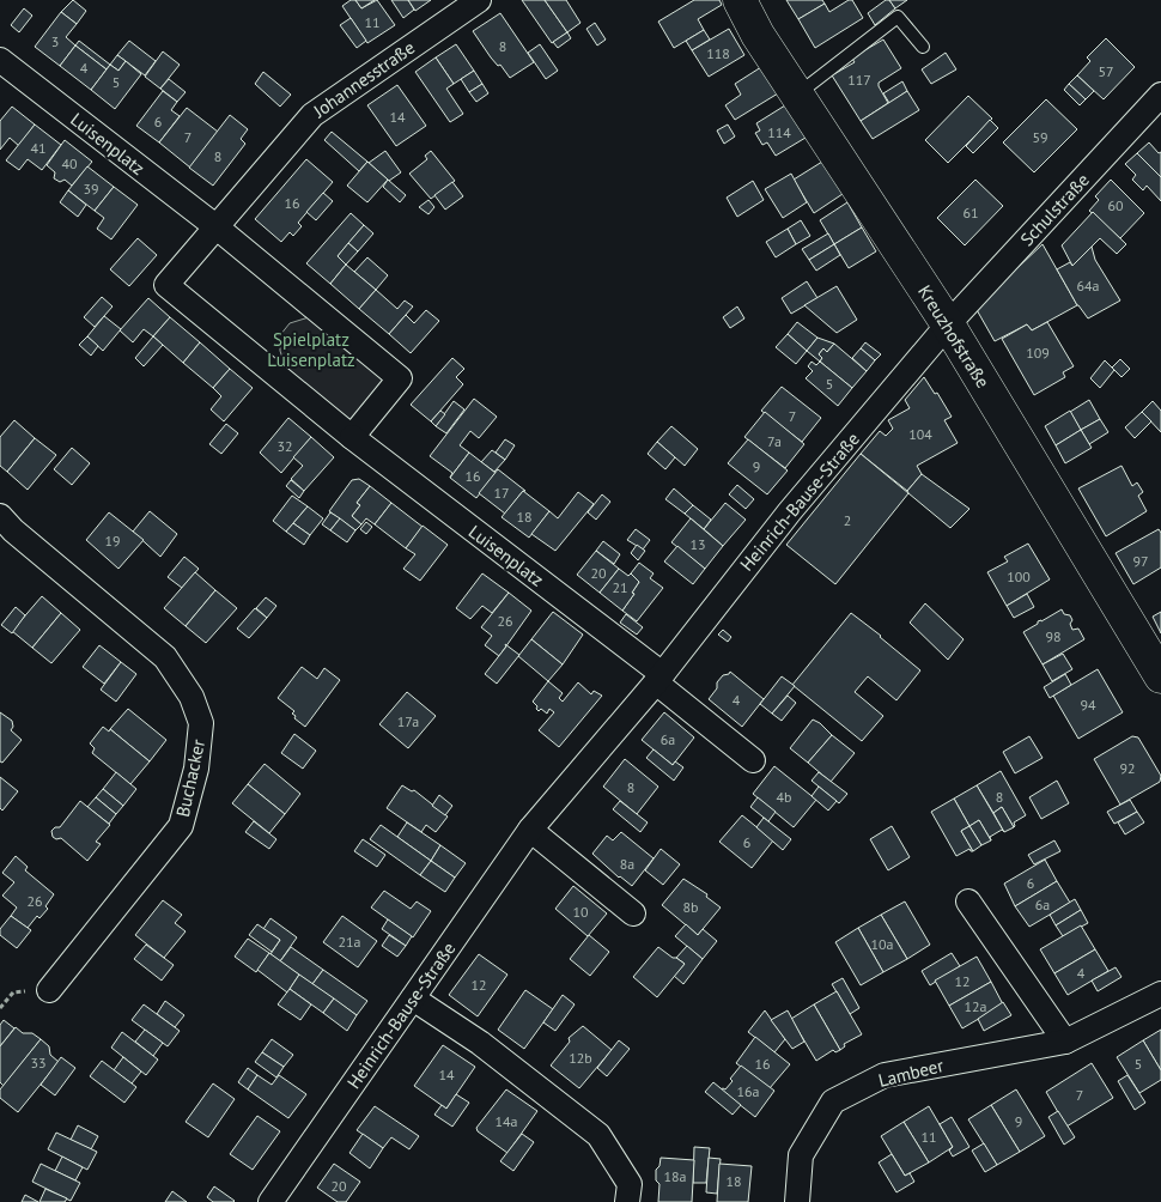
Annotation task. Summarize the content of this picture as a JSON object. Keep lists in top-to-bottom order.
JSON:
{
  "streets": {
    "street": [
      "Johannesstraße",
      "Luisenplatz",
      "Schulstraße",
      "Kreuzhofstraße",
      "Heinrich-Bause-Straße",
      "Buchacker",
      "Lambeer"
    ]
  },
  "crossings": [
    ["Johannesstraße", "Luisenplatz"],
    ["Luisenplatz", "Heinrich-Bause-Straße"],
    ["Schulstraße", "Kreuzhofstraße"],
    ["Schulstraße", "Heinrich-Bause-Straße"],
    ["Kreuzhofstraße", "Heinrich-Bause-Straße"]
  ],
  "parks": ["Spielplatz Luisenplatz"],
  "house_numbers": [
    "11",
    "3",
    "8",
    "118",
    "4",
    "57",
    "117",
    "5",
    "14",
    "6",
    "114",
    "7",
    "59",
    "41",
    "8",
    "40",
    "39",
    "16",
    "60",
    "61",
    "64a",
    "109",
    "5",
    "7",
    "104",
    "7a",
    "32",
    "9",
    "16",
    "17",
    "18",
    "2",
    "19",
    "13",
    "97",
    "20",
    "100",
    "21",
    "26",
    "98",
    "4",
    "94",
    "17a",
    "6a",
    "92",
    "8",
    "4b",
    "8",
    "6",
    "8a",
    "6",
    "26",
    "6a",
    "8b",
    "10",
    "21a",
    "10a",
    "4",
    "12",
    "12",
    "12a",
    "12b",
    "33",
    "16",
    "5",
    "14",
    "16a",
    "7",
    "14a",
    "9",
    "11",
    "18a",
    "18",
    "20"
  ]
}
